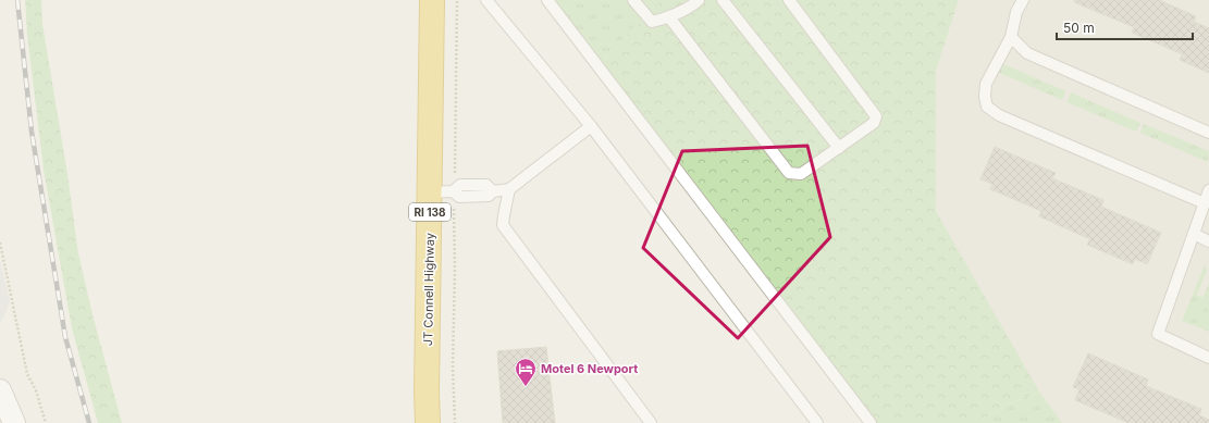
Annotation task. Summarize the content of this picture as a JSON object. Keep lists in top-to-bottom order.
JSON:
{
  "streets": {
    "highway": ["RI 138", "JT Connell Highway"]
  },
  "places": {
    "hotel": ["Motel 6 Newport"]
  },
  "scale_bar": "50 m"
}
